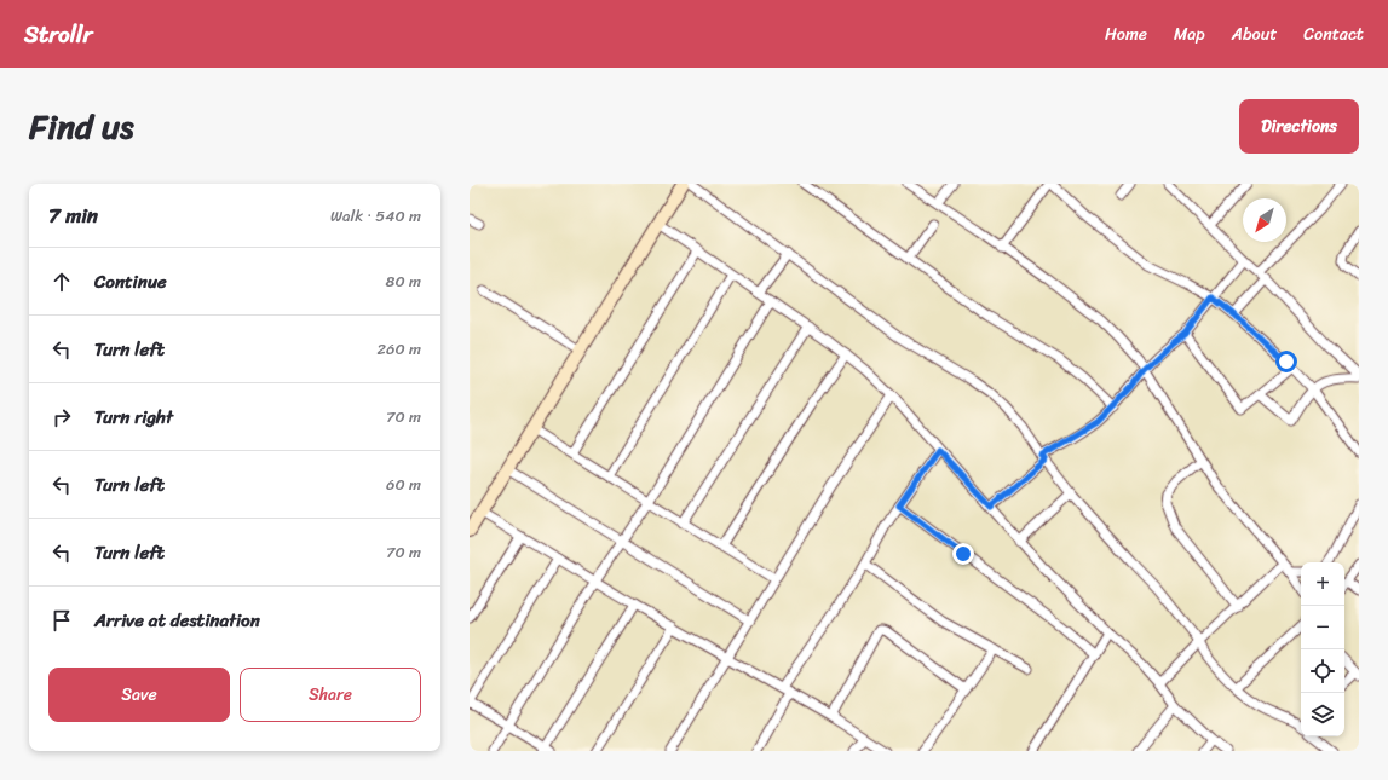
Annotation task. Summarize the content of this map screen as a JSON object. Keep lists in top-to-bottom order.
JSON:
{
  "north": "bottom left",
  "page": {
    "header": "Strollr",
    "nav": [
      "Home",
      "Map",
      "About",
      "Contact"
    ],
    "title": "Find us",
    "buttons": [
      "Directions",
      ["Save", "Share"]
    ],
    "heading": ["7 min", "Walk · 540 m"],
    "list": [
      ["Continue", "80 m"],
      ["Turn left", "260 m"],
      ["Turn right", "70 m"],
      ["Turn left", "60 m"],
      ["Turn left", "70 m"],
      "Arrive at destination"
    ],
    "map_buttons": ["+", "−"]
  }
}
